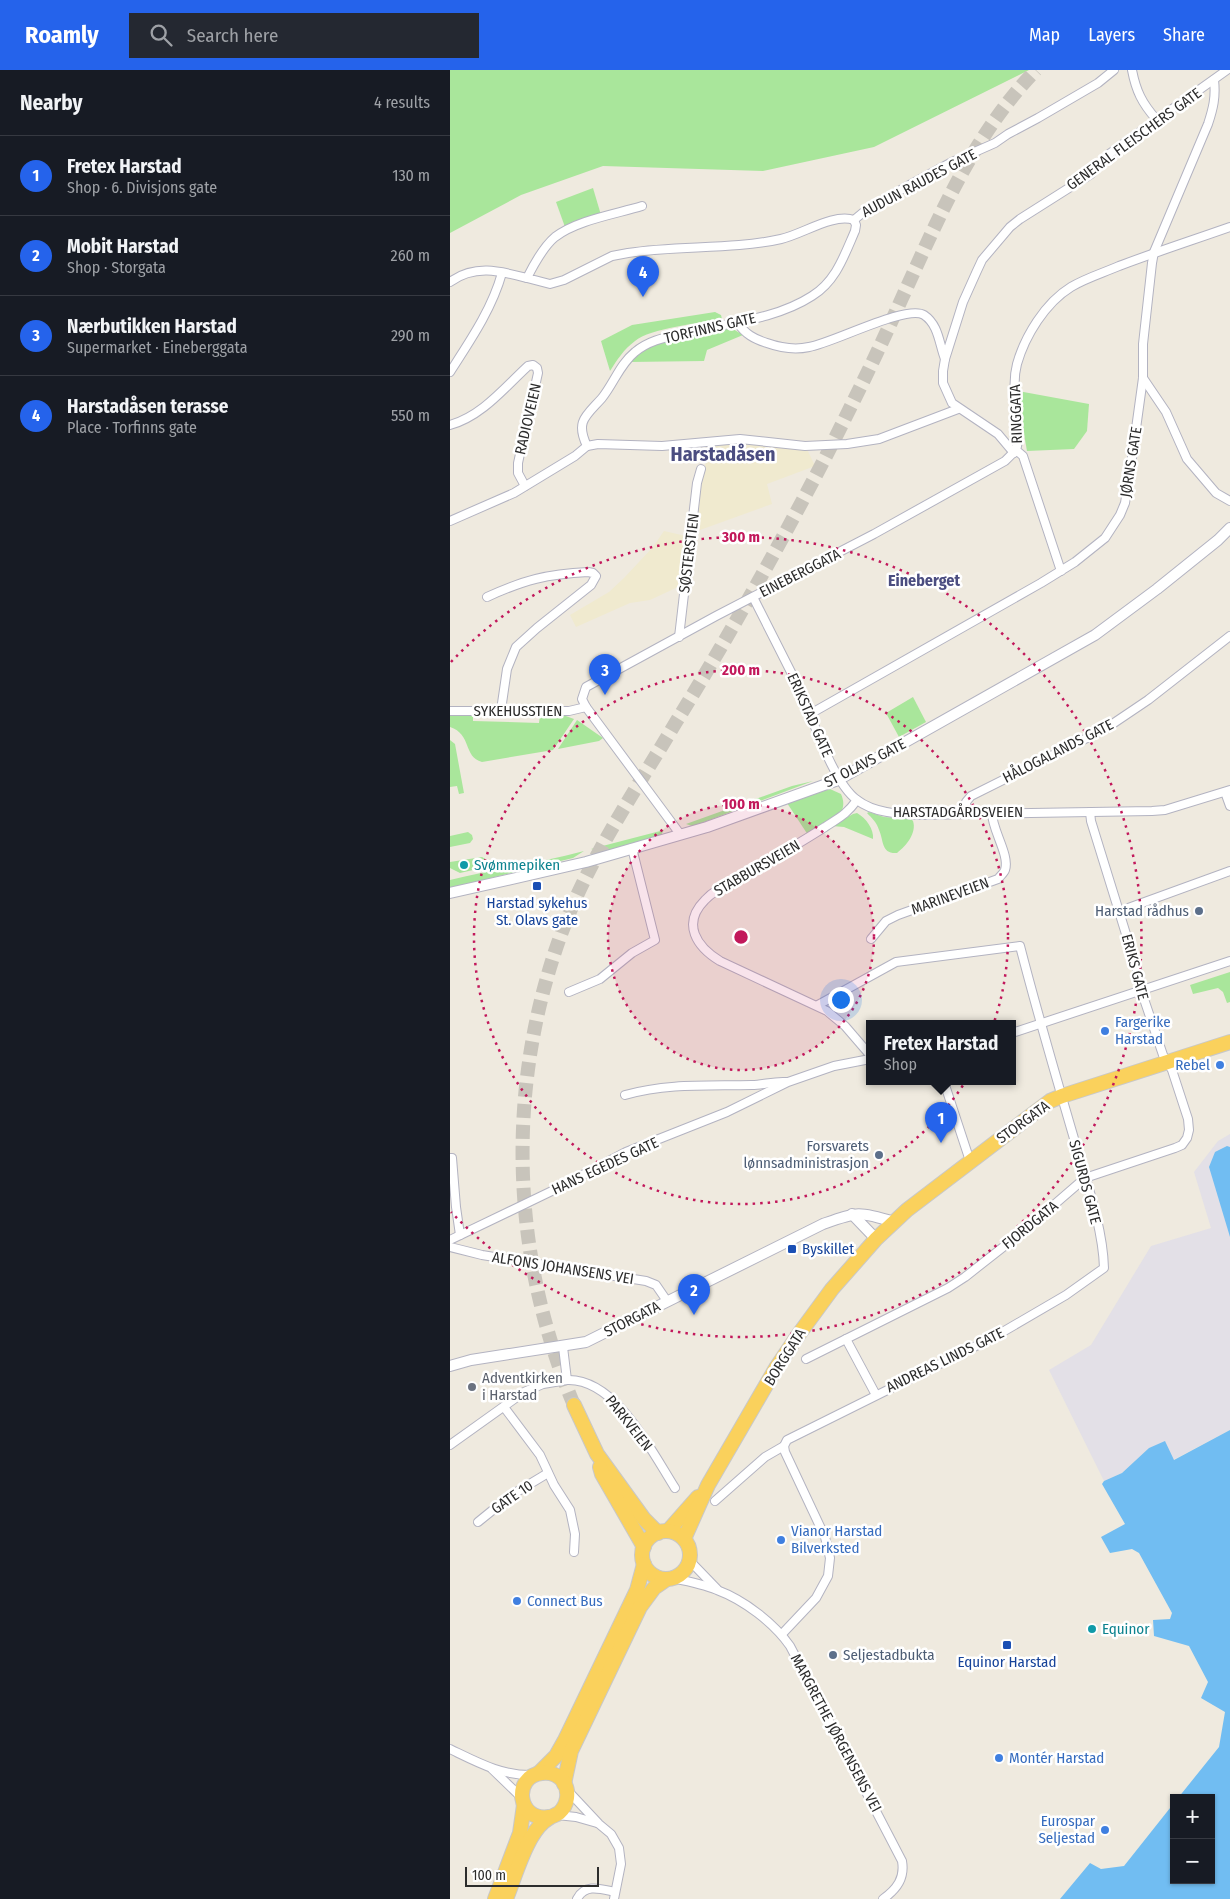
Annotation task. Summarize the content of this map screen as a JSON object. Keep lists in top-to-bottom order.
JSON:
{
  "streets": {
    "highway": ["STORGATA", "BORGGATA"],
    "street": [
      "GENERAL FLEISCHERS GATE",
      "AUDUN RAUDES GATE",
      "TORFINNS GATE",
      "RINGGATA",
      "RADIOVEIEN",
      "JØRNS GATE",
      "SØSTERSTIEN",
      "EINEBERGGATA",
      "SYKEHUSSTIEN",
      "ERIKSTAD GATE",
      "HÅLOGALANDS GATE",
      "ST OLAVS GATE",
      "HARSTADGÅRDSVEIEN",
      "STABBURSVEIEN",
      "MARINEVEIEN",
      "ERIKS GATE",
      "HANS EGEDES GATE",
      "SIGURDS GATE",
      "FJORDGATA",
      "ALFONS JOHANSENS VEI",
      "ANDREAS LINDS GATE",
      "PARKVEIEN",
      "GATE 10",
      "MARGRETHE JØRGENSENS VEI"
    ]
  },
  "crossings": [
    ["GENERAL FLEISCHERS GATE", "RINGGATA"],
    ["GENERAL FLEISCHERS GATE", "JØRNS GATE"],
    ["GENERAL FLEISCHERS GATE", "EINEBERGGATA"],
    ["AUDUN RAUDES GATE", "TORFINNS GATE"],
    ["RINGGATA", "JØRNS GATE"],
    ["RINGGATA", "EINEBERGGATA"],
    ["JØRNS GATE", "ERIKSTAD GATE"],
    ["SØSTERSTIEN", "EINEBERGGATA"],
    ["EINEBERGGATA", "SYKEHUSSTIEN"],
    ["EINEBERGGATA", "ERIKSTAD GATE"],
    ["ERIKSTAD GATE", "ST OLAVS GATE"],
    ["ERIKSTAD GATE", "HARSTADGÅRDSVEIEN"],
    ["HÅLOGALANDS GATE", "HARSTADGÅRDSVEIEN"],
    ["ST OLAVS GATE", "HARSTADGÅRDSVEIEN"],
    ["HARSTADGÅRDSVEIEN", "STABBURSVEIEN"],
    ["HARSTADGÅRDSVEIEN", "MARINEVEIEN"],
    ["HARSTADGÅRDSVEIEN", "ERIKS GATE"],
    ["STABBURSVEIEN", "SIGURDS GATE"],
    ["ERIKS GATE", "STORGATA"],
    ["ERIKS GATE", "FJORDGATA"],
    ["STORGATA", "SIGURDS GATE"],
    ["STORGATA", "FJORDGATA"],
    ["STORGATA", "ALFONS JOHANSENS VEI"],
    ["STORGATA", "BORGGATA"],
    ["SIGURDS GATE", "FJORDGATA"],
    ["SIGURDS GATE", "ANDREAS LINDS GATE"],
    ["BORGGATA", "MARGRETHE JØRGENSENS VEI"]
  ],
  "districts": ["Harstadåsen", "Eineberget"],
  "places": {
    "other": [
      "Svømmepiken",
      "Harstad rådhus",
      "Fargerike Harstad",
      "Rebel",
      "Forsvarets lønnsadministrasjon",
      "Adventkirken i Harstad",
      "Vianor Harstad Bilverksted",
      "Connect Bus",
      "Equinor",
      "Seljestadbukta",
      "Montér Harstad",
      "Eurospar Seljestad"
    ],
    "transit": ["Harstad sykehus St. Olavs gate", "Byskillet", "Equinor Harstad"]
  },
  "scale_bar": "100 m",
  "page": {
    "header": "Roamly",
    "search": "Search here",
    "nav": ["Map", "Layers", "Share"],
    "heading": ["Nearby", "4 results"],
    "list": [
      {
        "mark": "1",
        "name": "Fretex Harstad",
        "note": "Shop · 6. Divisjons gate",
        "value": "130 m"
      },
      {
        "mark": "2",
        "name": "Mobit Harstad",
        "note": "Shop · Storgata",
        "value": "260 m"
      },
      {
        "mark": "3",
        "name": "Nærbutikken Harstad",
        "note": "Supermarket · Eineberggata",
        "value": "290 m"
      },
      {
        "mark": "4",
        "name": "Harstadåsen terasse",
        "note": "Place · Torfinns gate",
        "value": "550 m"
      }
    ],
    "pins": [
      "4",
      "3",
      "1",
      "2"
    ],
    "popup": ["Fretex Harstad", "Shop"],
    "map_buttons": ["+", "−"],
    "scale": "100 m"
  },
  "rings": ["300 m", "200 m", "100 m"]
}
